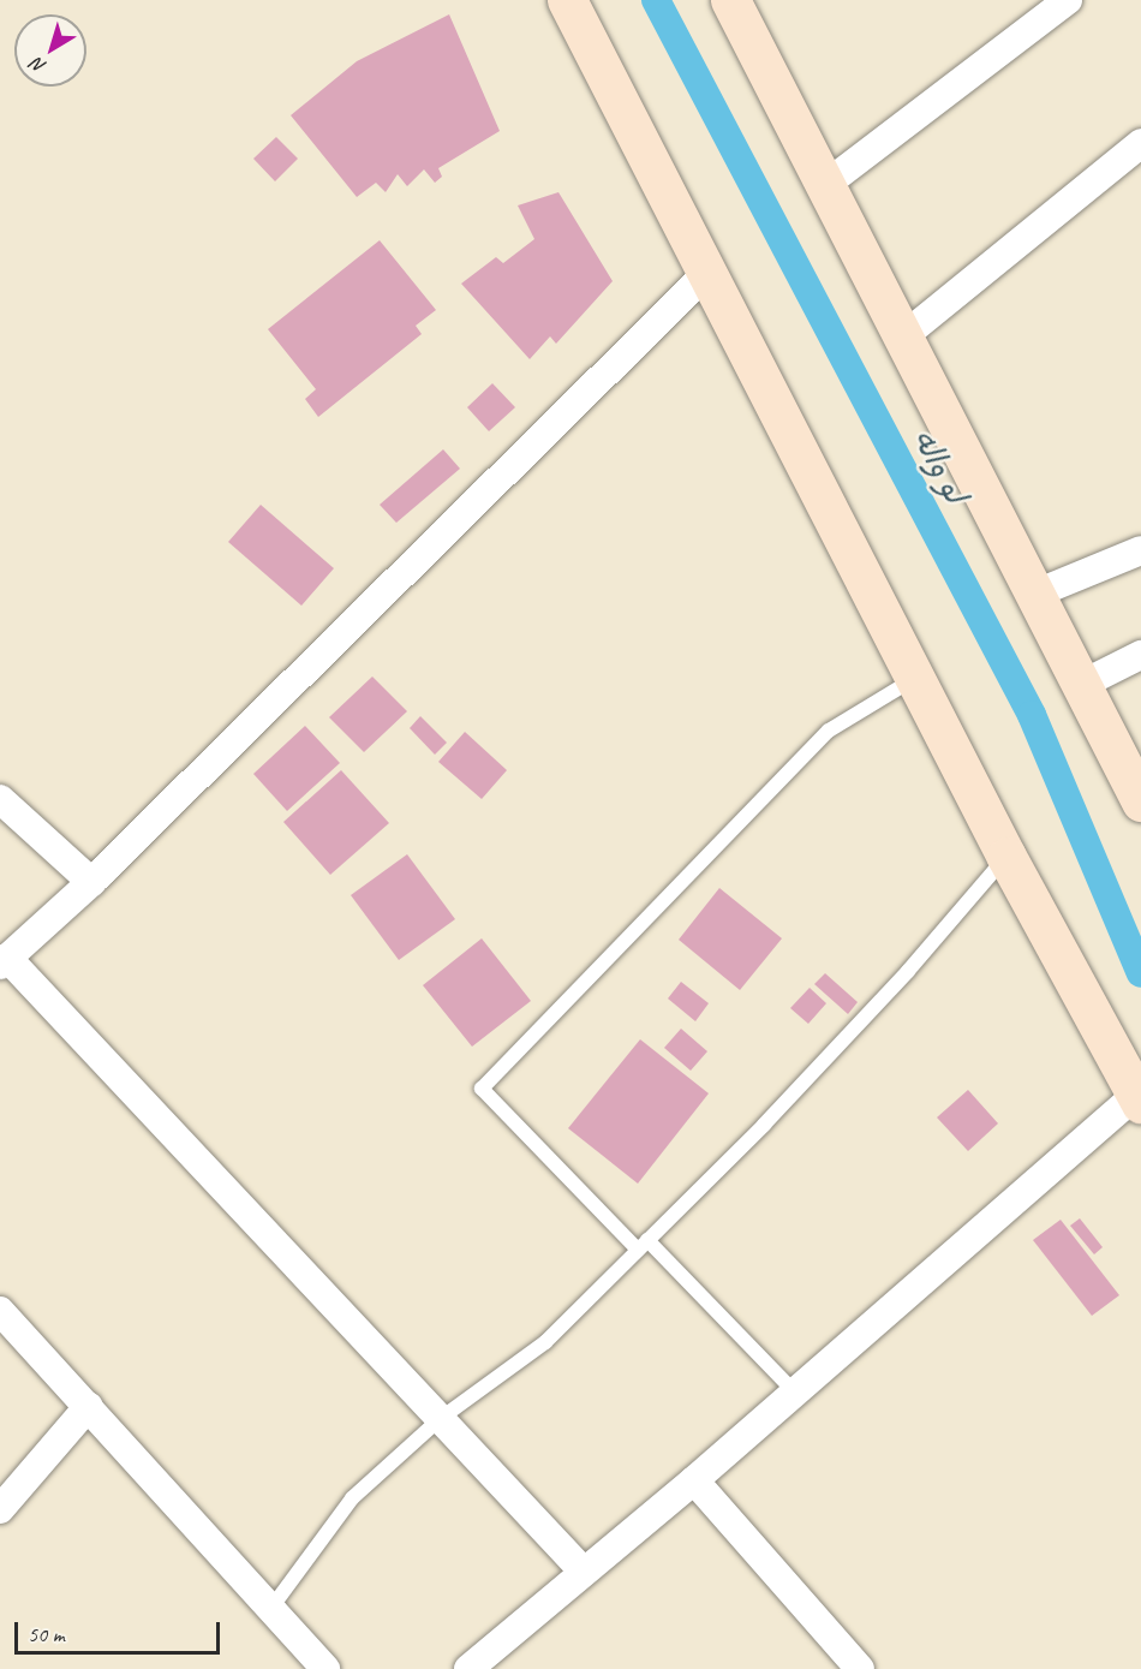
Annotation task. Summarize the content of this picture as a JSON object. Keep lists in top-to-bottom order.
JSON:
{
  "water": ["لو واله"],
  "scale_bar": "50 m",
  "north": "bottom left"
}
